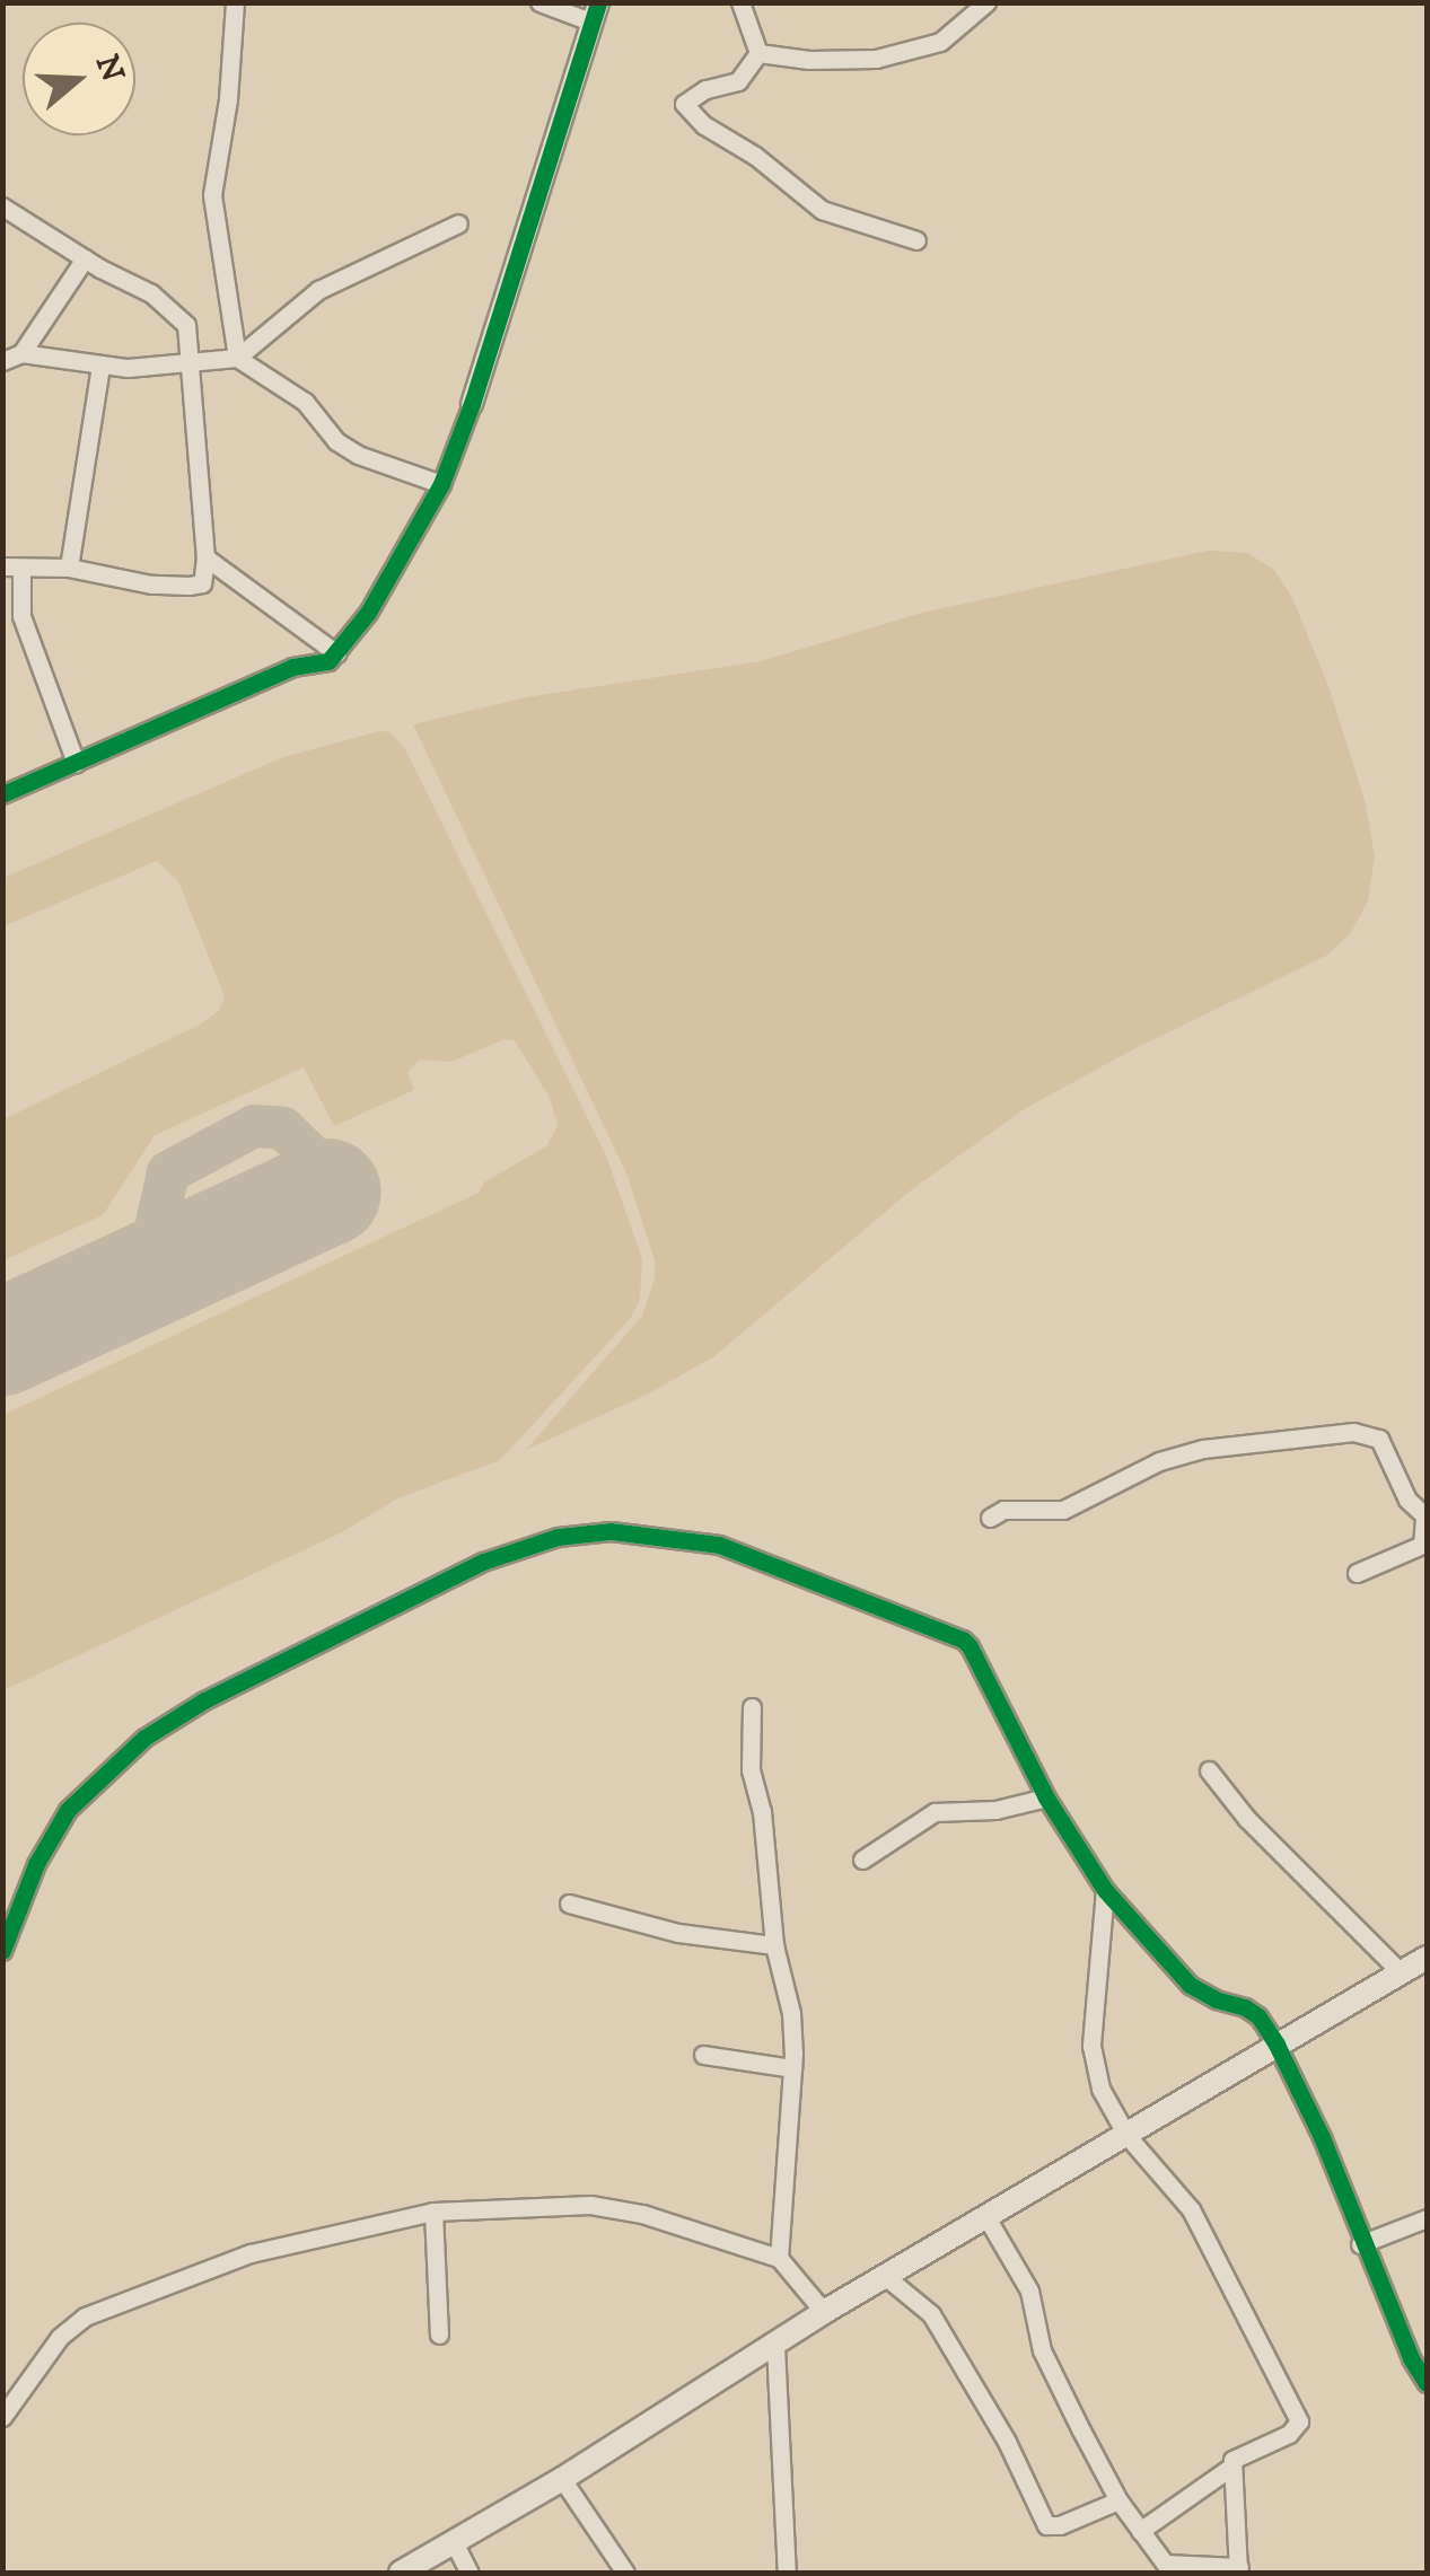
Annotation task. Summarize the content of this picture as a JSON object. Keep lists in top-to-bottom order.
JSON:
{
  "north": "right"
}
